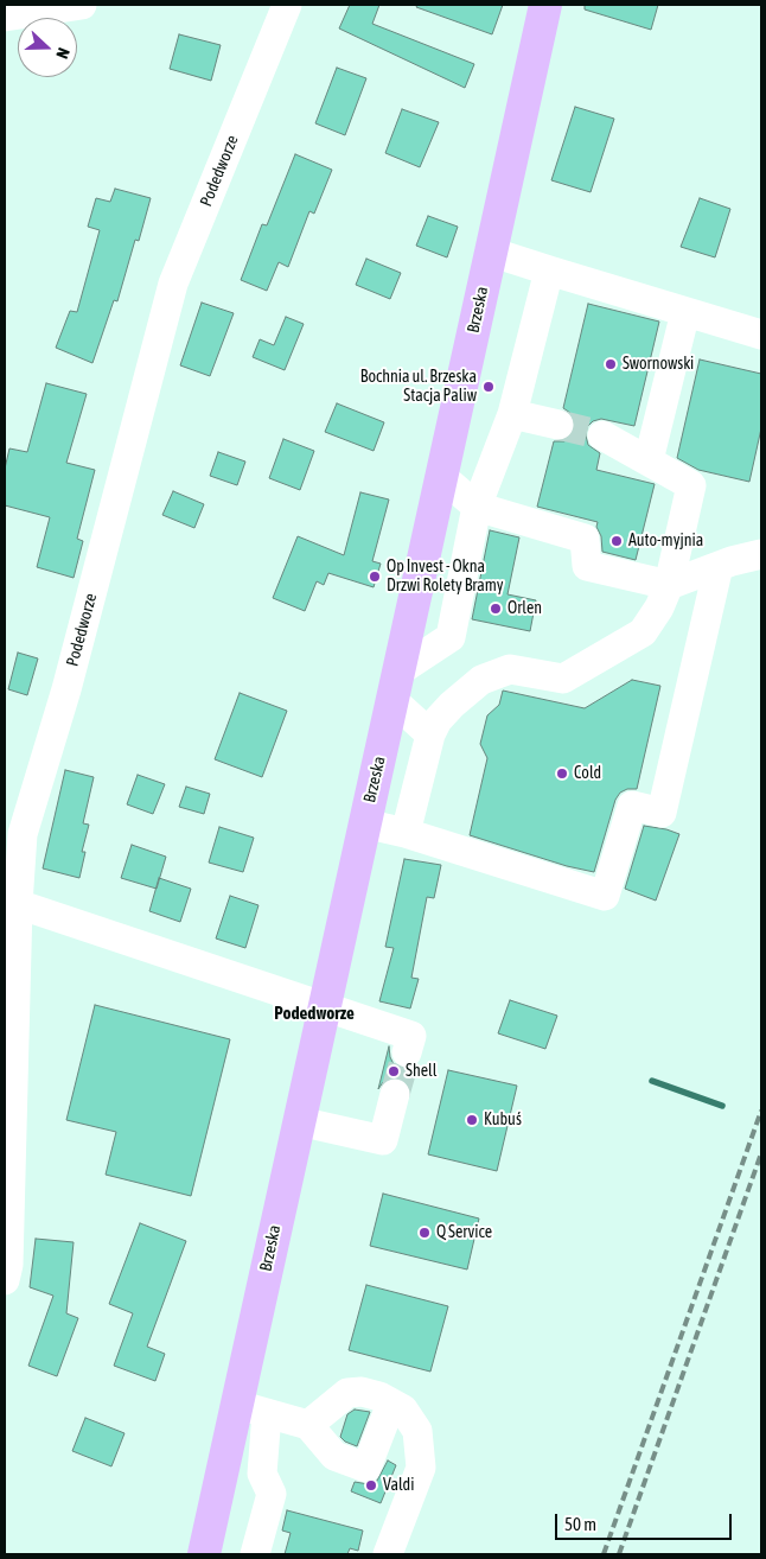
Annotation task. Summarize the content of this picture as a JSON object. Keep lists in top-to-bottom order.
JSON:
{
  "streets": {
    "main road": ["Brzeska"],
    "street": ["Podedworze"]
  },
  "districts": ["Podedworze"],
  "places": [
    "Swornowski",
    "Bochnia ul. Brzeska Stacja Paliw",
    "Auto-myjnia",
    "Op Invest - Okna Drzwi Rolety Bramy",
    "Orlen",
    "Cold",
    "Shell",
    "Kubuś",
    "Q Service",
    "Valdi"
  ],
  "scale_bar": "50 m",
  "north": "right"
}
